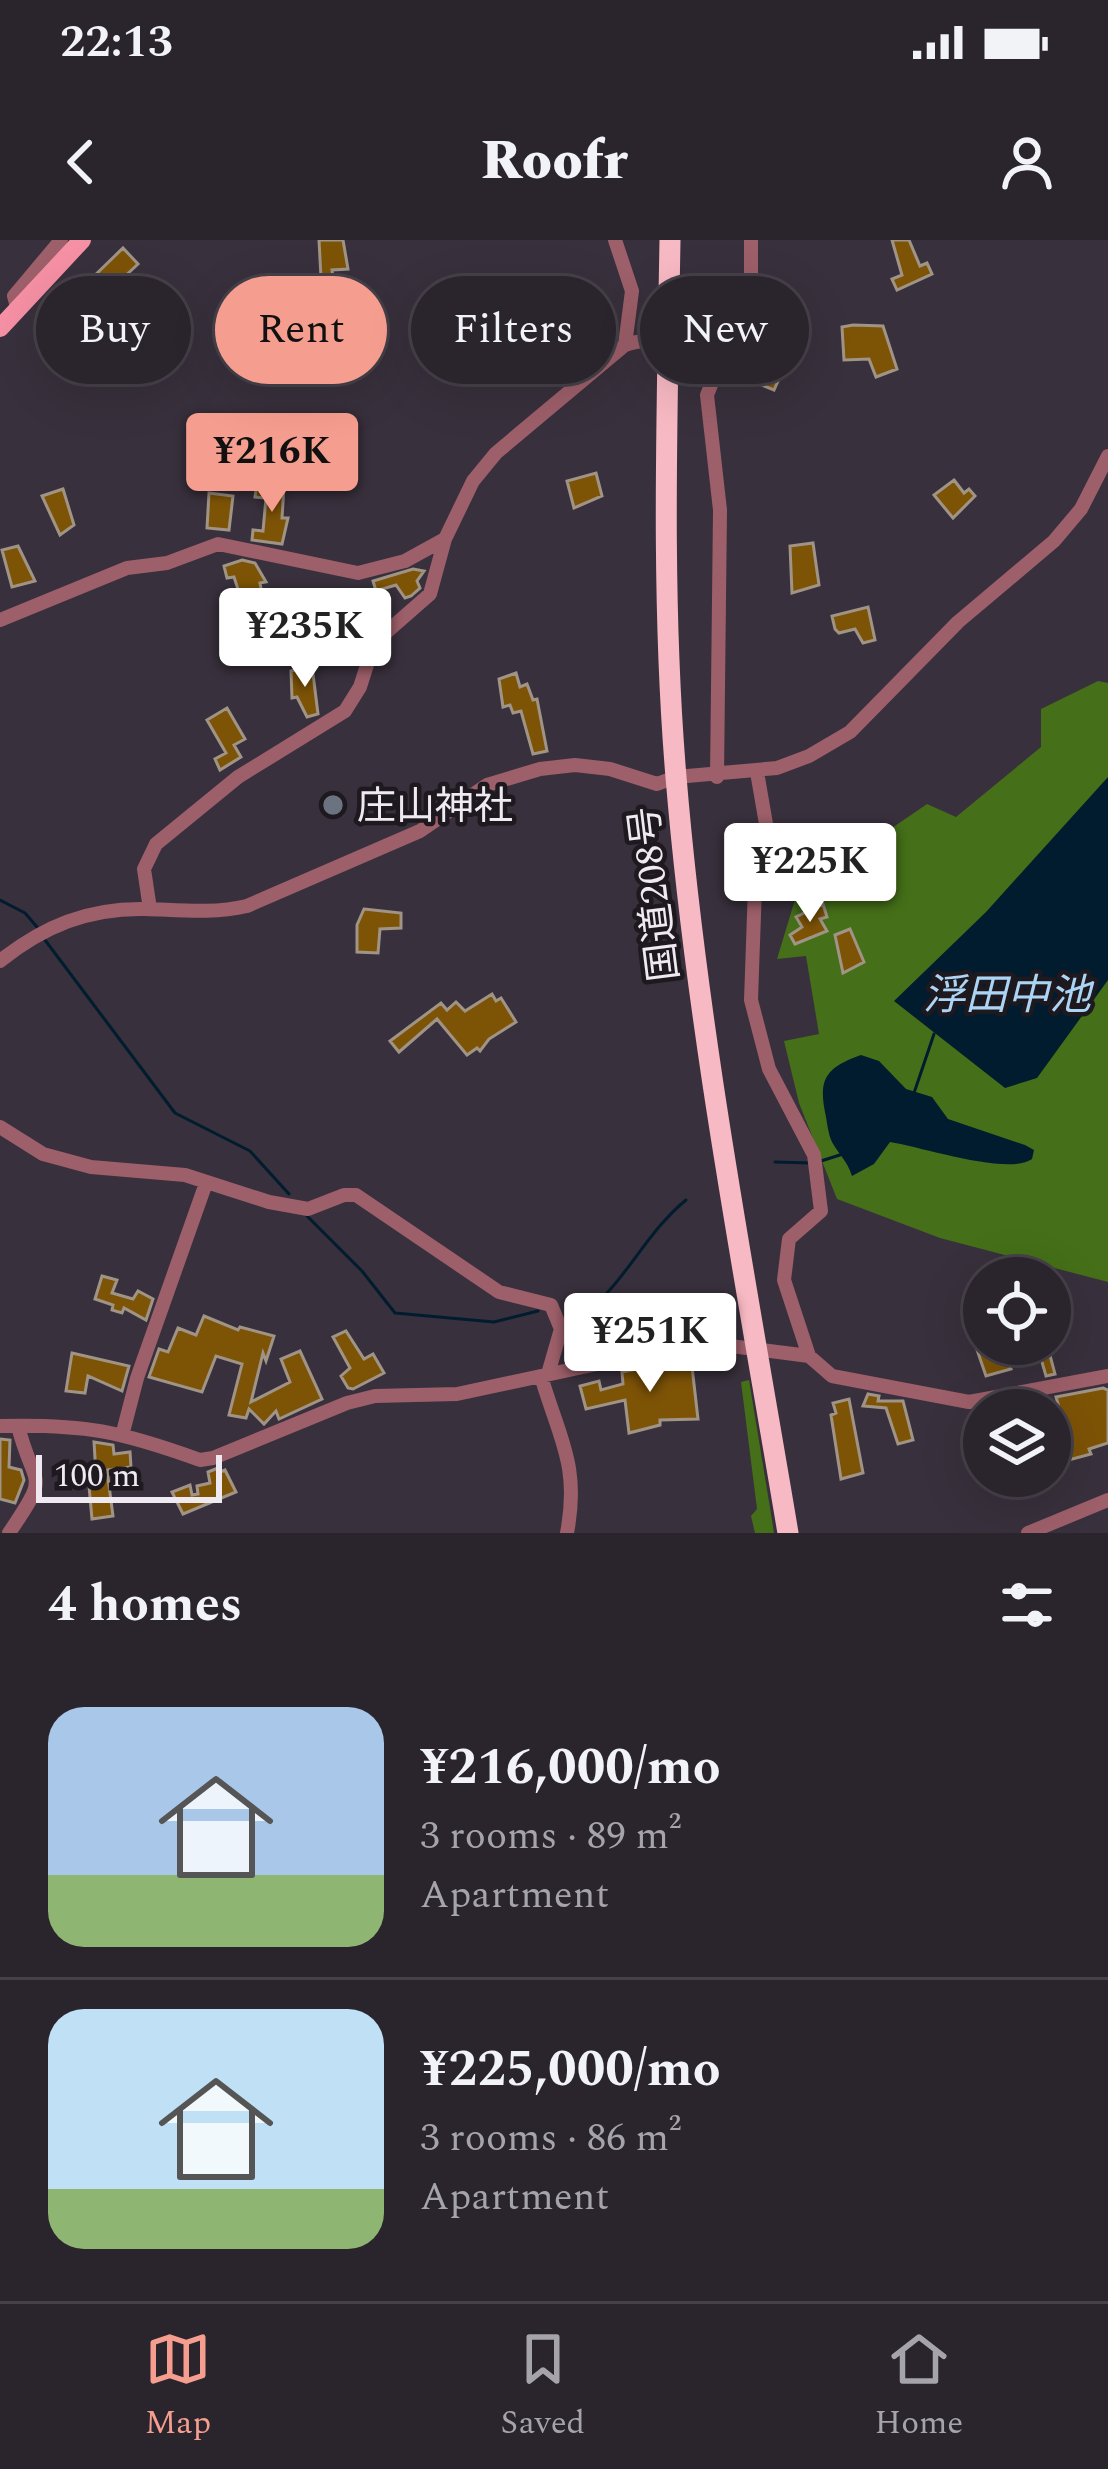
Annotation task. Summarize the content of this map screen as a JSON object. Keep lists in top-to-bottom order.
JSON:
{
  "streets": {
    "highway": ["国道208号"]
  },
  "water": ["浮田中池"],
  "places": ["庄山神社"],
  "scale_bar": "100 m",
  "page": {
    "status": "22:13",
    "header": "Roofr",
    "chip": [
      "Buy",
      "Rent",
      "Filters",
      "New"
    ],
    "price": [
      "¥216K",
      "¥235K",
      "¥225K",
      "¥251K"
    ],
    "scale": "100 m",
    "heading": "4 homes",
    "list": [
      {
        "name": "¥216,000/mo",
        "note": "3 rooms · 89 m² · Apartment"
      },
      {
        "name": "¥225,000/mo",
        "note": "3 rooms · 86 m² · Apartment"
      }
    ],
    "tabs": ["Map", "Saved", "Home"]
  }
}
